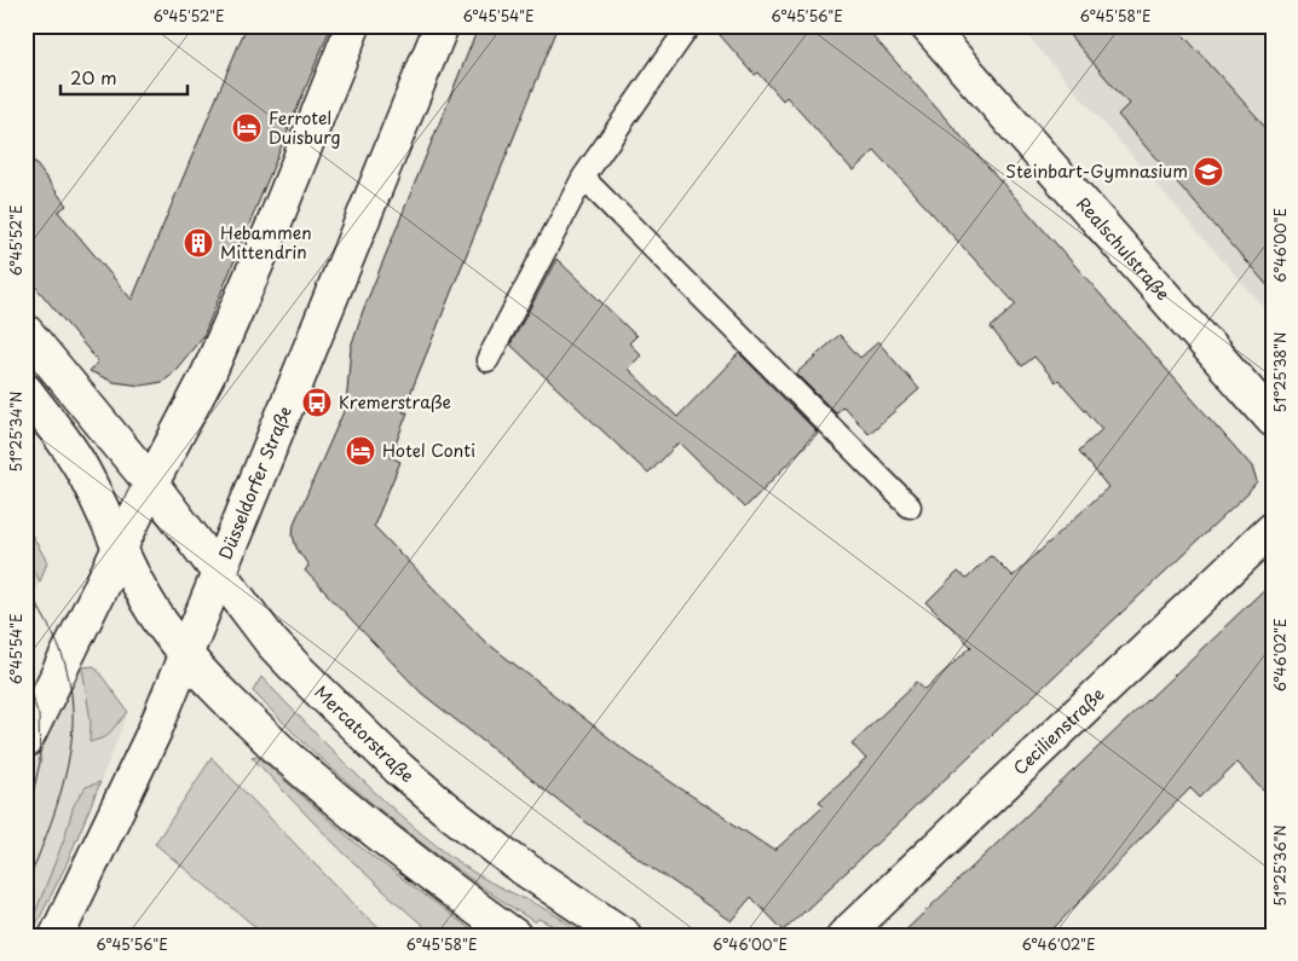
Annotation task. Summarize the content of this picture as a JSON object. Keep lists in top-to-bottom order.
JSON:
{
  "streets": {
    "main road": [
      "Realschulstraße",
      "Düsseldorfer Straße",
      "Cecilienstraße",
      "Mercatorstraße"
    ]
  },
  "crossings": [
    ["Düsseldorfer Straße", "Mercatorstraße"]
  ],
  "places": {
    "hotel": ["Ferrotel Duisburg", "Hotel Conti"],
    "school or university": ["Steinbart-Gymnasium"],
    "building": ["Hebammen Mittendrin"],
    "bus stop": ["Kremerstraße"]
  },
  "scale_bar": "20 m",
  "coordinates": [
    "6°45'52\"E",
    "6°45'54\"E",
    "6°45'56\"E",
    "6°45'58\"E",
    "6°46'00\"E",
    "51°25'38\"N",
    "51°25'34\"N",
    "6°46'02\"E",
    "51°25'36\"N"
  ]
}
